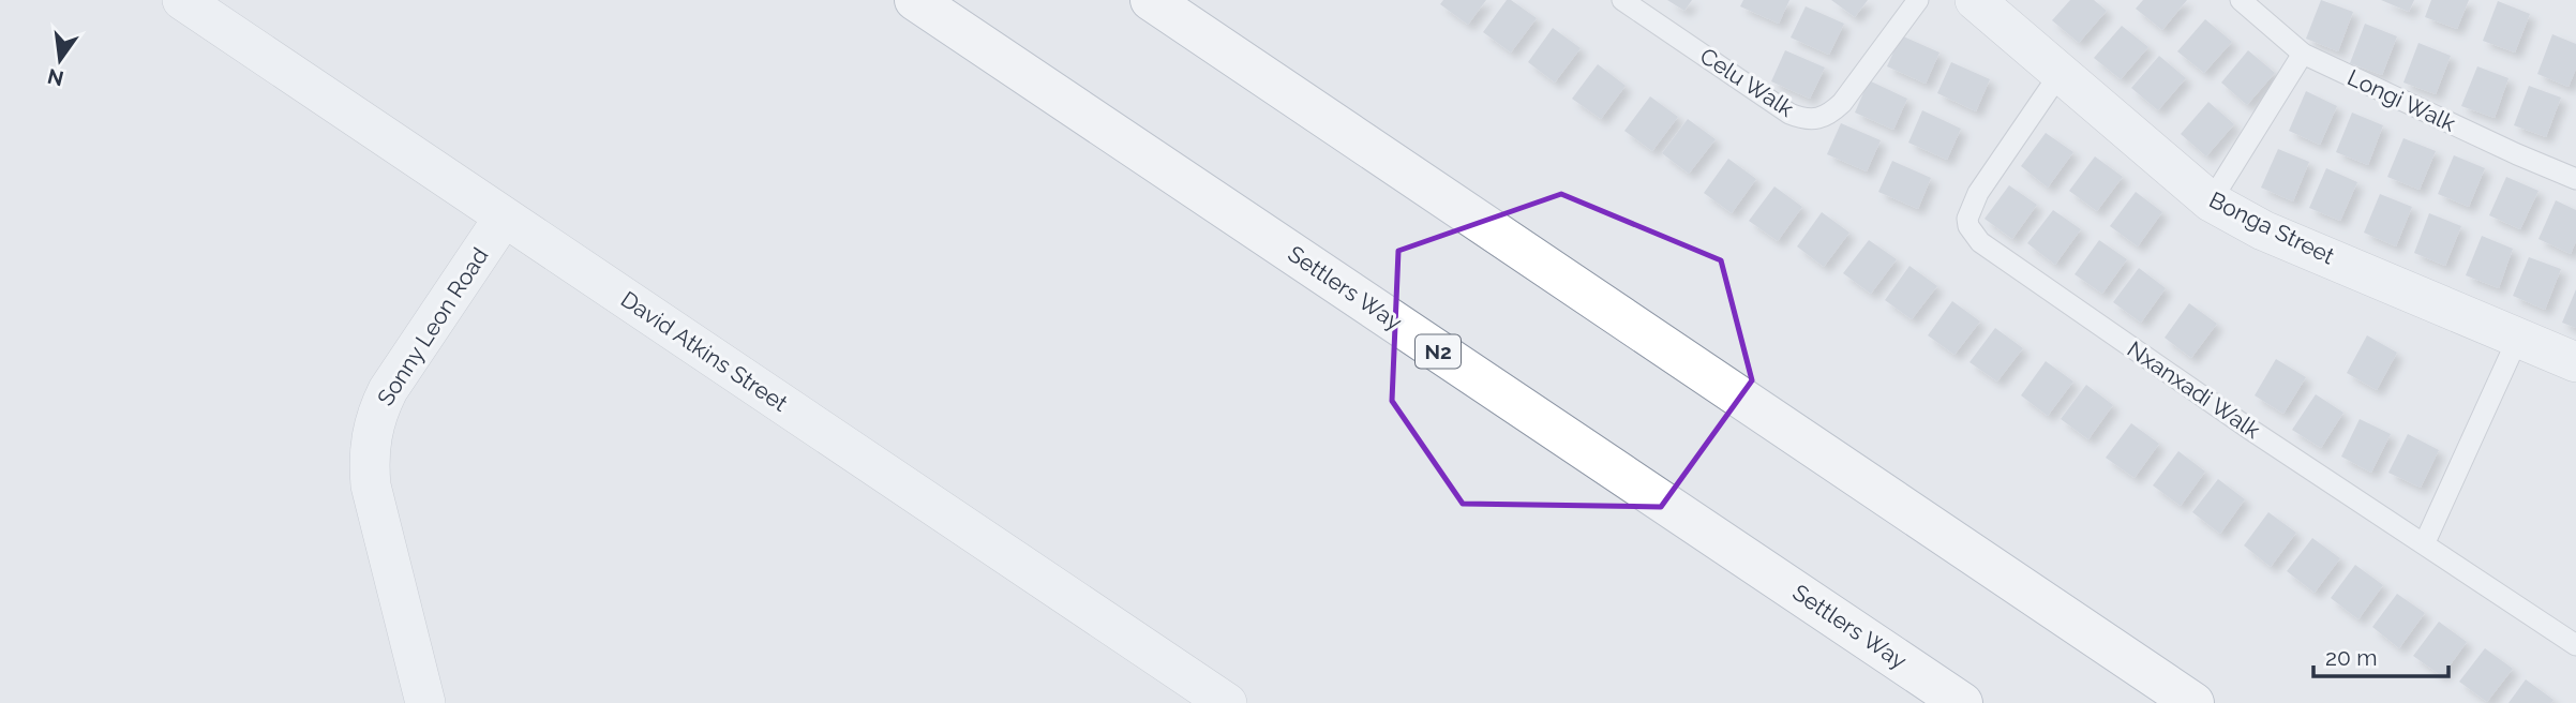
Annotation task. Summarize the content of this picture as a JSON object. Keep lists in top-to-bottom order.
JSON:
{
  "streets": {
    "highway": ["Settlers Way", "N2"],
    "street": ["Bonga Street", "Sonny Leon Road", "David Atkins Street"],
    "lane": ["Celu Walk", "Longi Walk", "Nxanxadi Walk"]
  },
  "crossings": [
    ["Bonga Street", "Nxanxadi Walk"],
    ["Sonny Leon Road", "David Atkins Street"]
  ],
  "scale_bar": "20 m",
  "north": "bottom"
}
